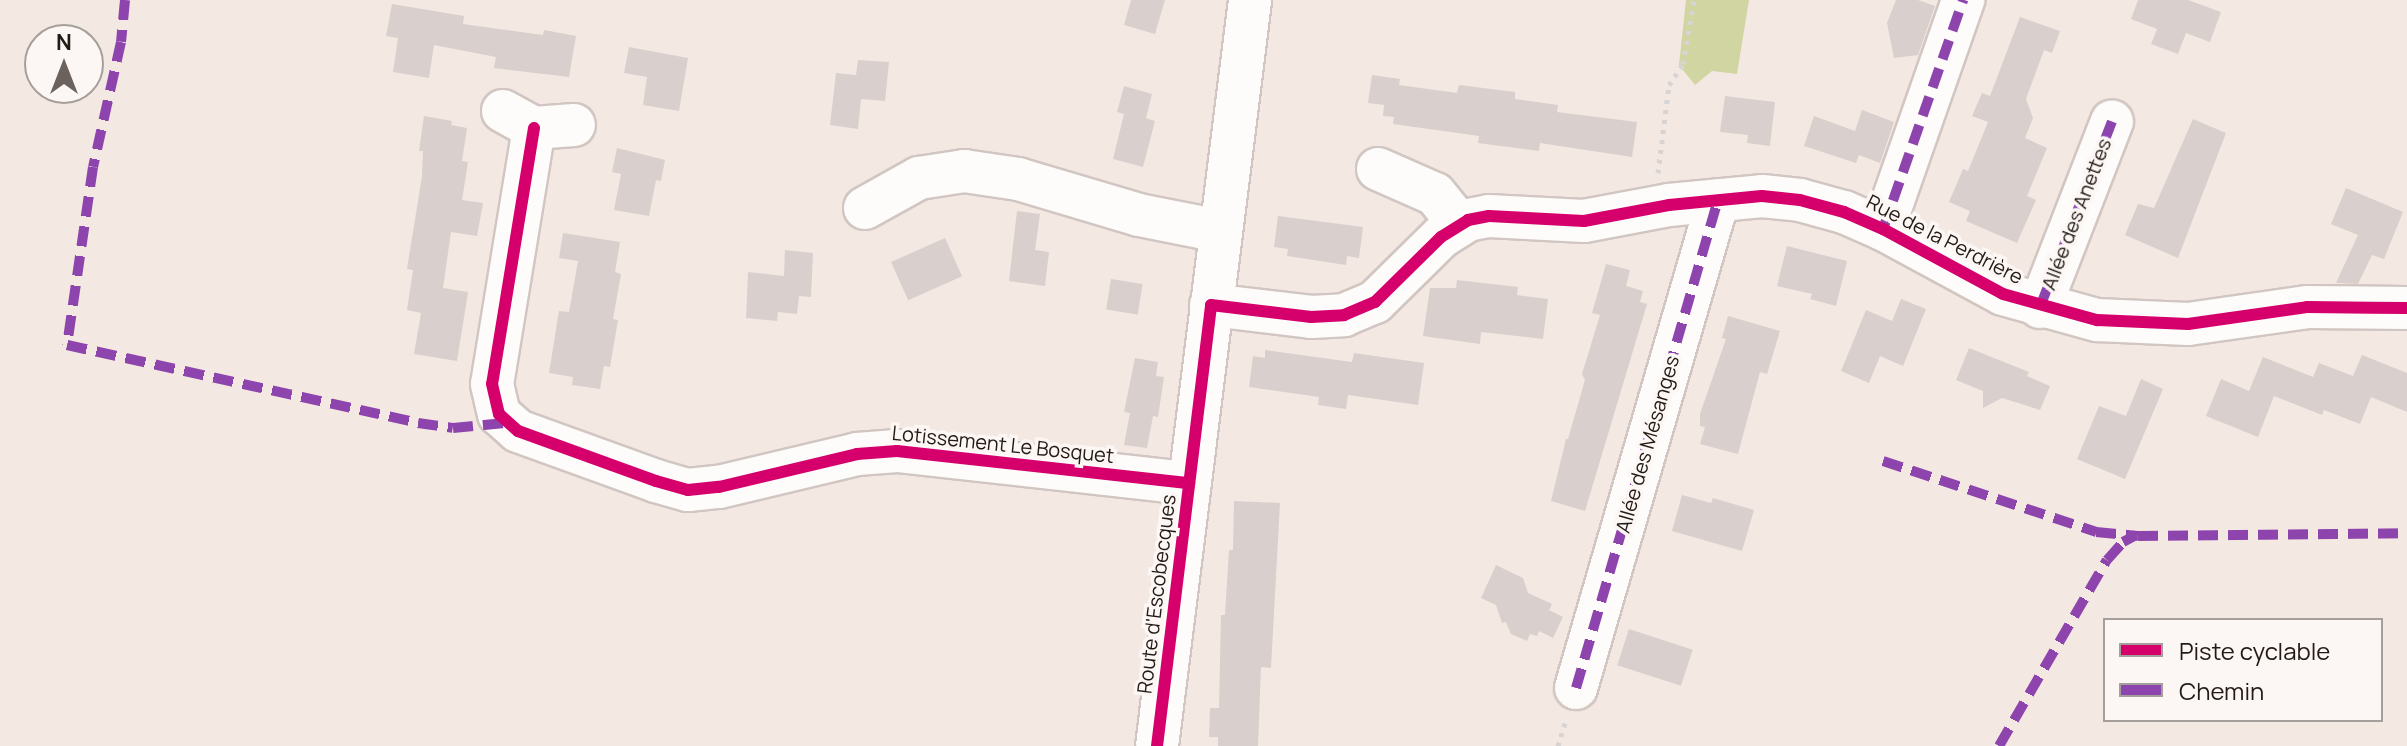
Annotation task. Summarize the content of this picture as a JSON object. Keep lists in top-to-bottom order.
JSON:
{
  "streets": {
    "street": [
      "Allée des Anettes",
      "Rue de la Perdrière",
      "Lotissement Le Bosquet",
      "Allée des Mésanges",
      "Route d'Escobecques"
    ]
  },
  "crossings": [
    ["Allée des Anettes", "Rue de la Perdrière"],
    ["Rue de la Perdrière", "Allée des Mésanges"],
    ["Lotissement Le Bosquet", "Route d'Escobecques"]
  ],
  "legend": ["Piste cyclable", "Chemin"],
  "north": "top"
}
